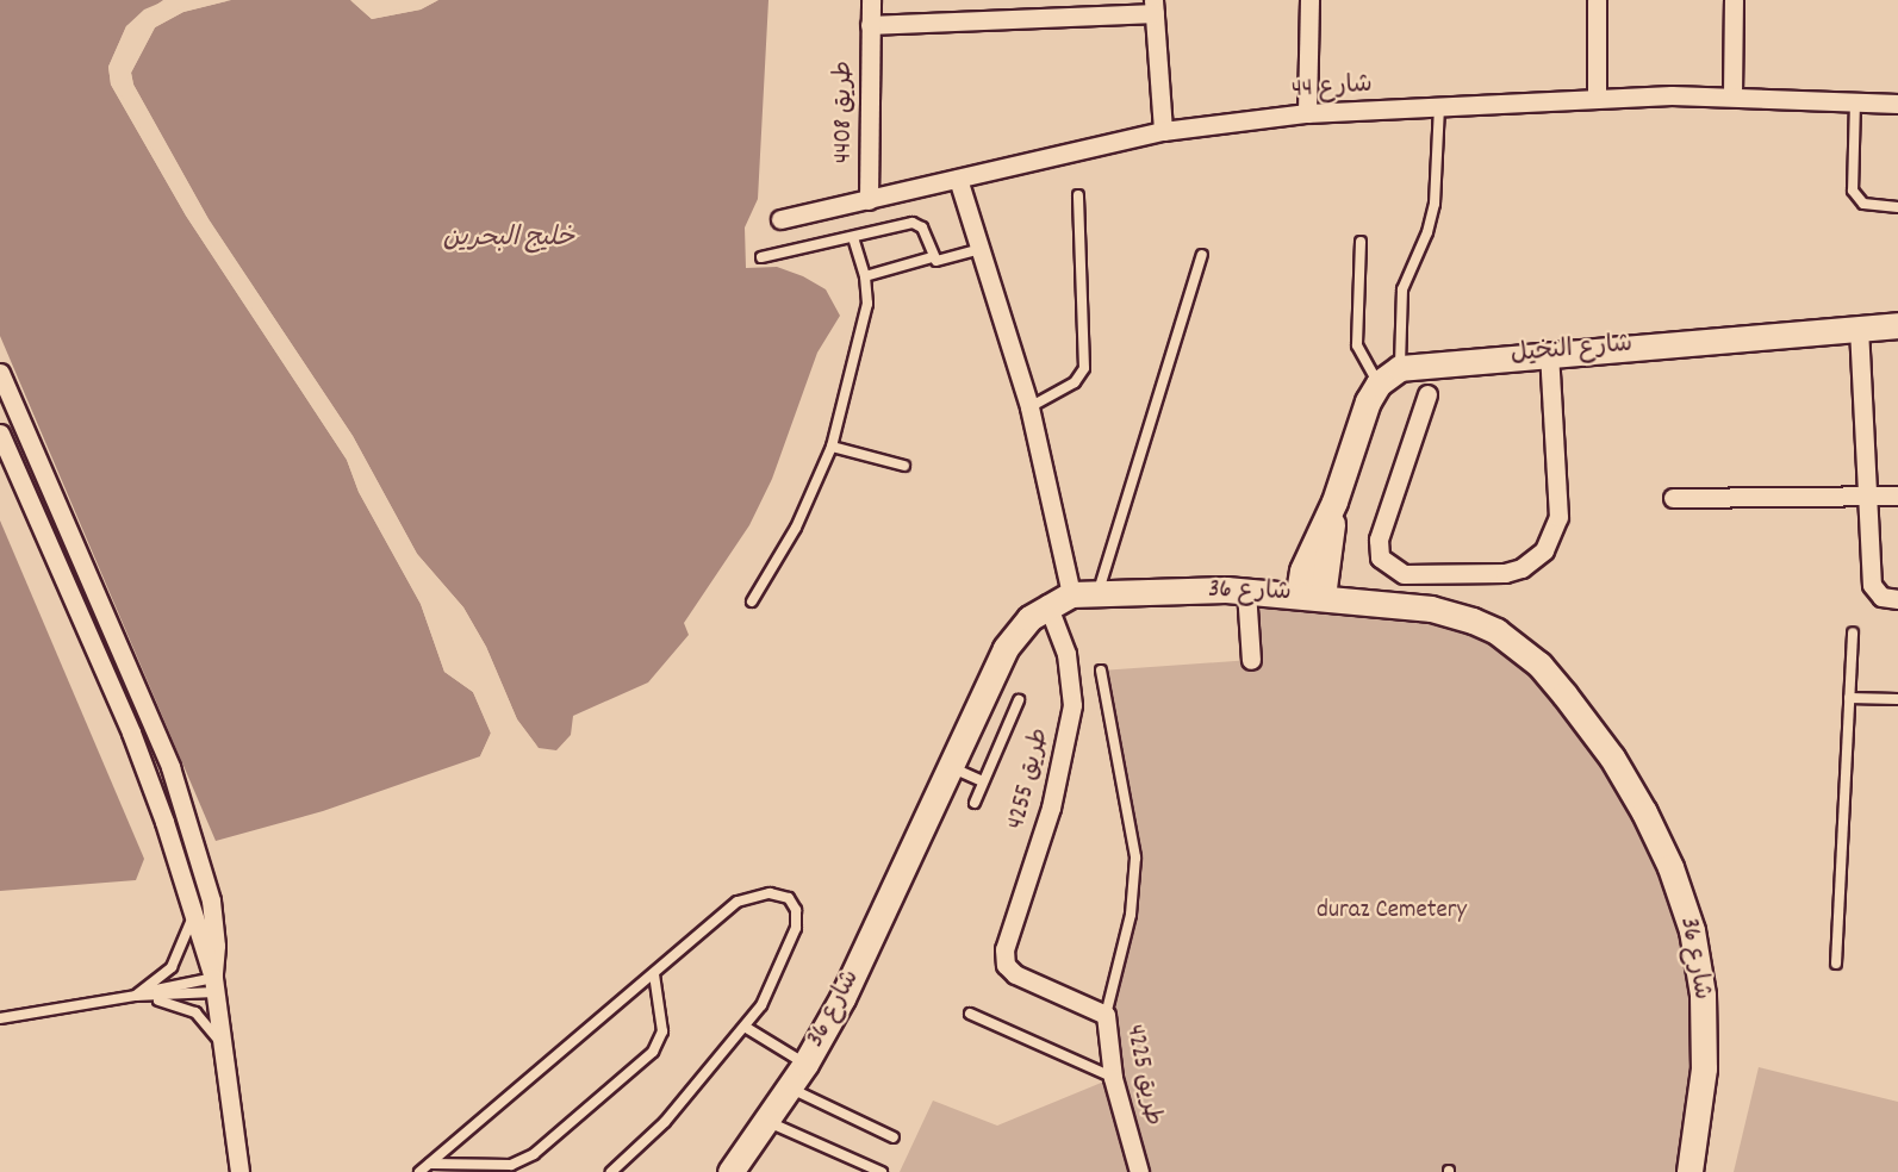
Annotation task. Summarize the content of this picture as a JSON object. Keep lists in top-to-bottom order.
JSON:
{
  "streets": {
    "street": [
      "شارع 44",
      "طريق 4408",
      "شارع النخيل",
      "شارع 36",
      "طريق 4255",
      "طريق 4225"
    ]
  },
  "crossings": [
    ["شارع 44", "طريق 4408"],
    ["شارع 44", "طريق 4255"],
    ["شارع النخيل", "شارع 36"],
    ["شارع 36", "طريق 4255"],
    ["طريق 4255", "طريق 4225"]
  ],
  "water": ["خليج البحرين"],
  "parks": ["duraz Cemetery"]
}
